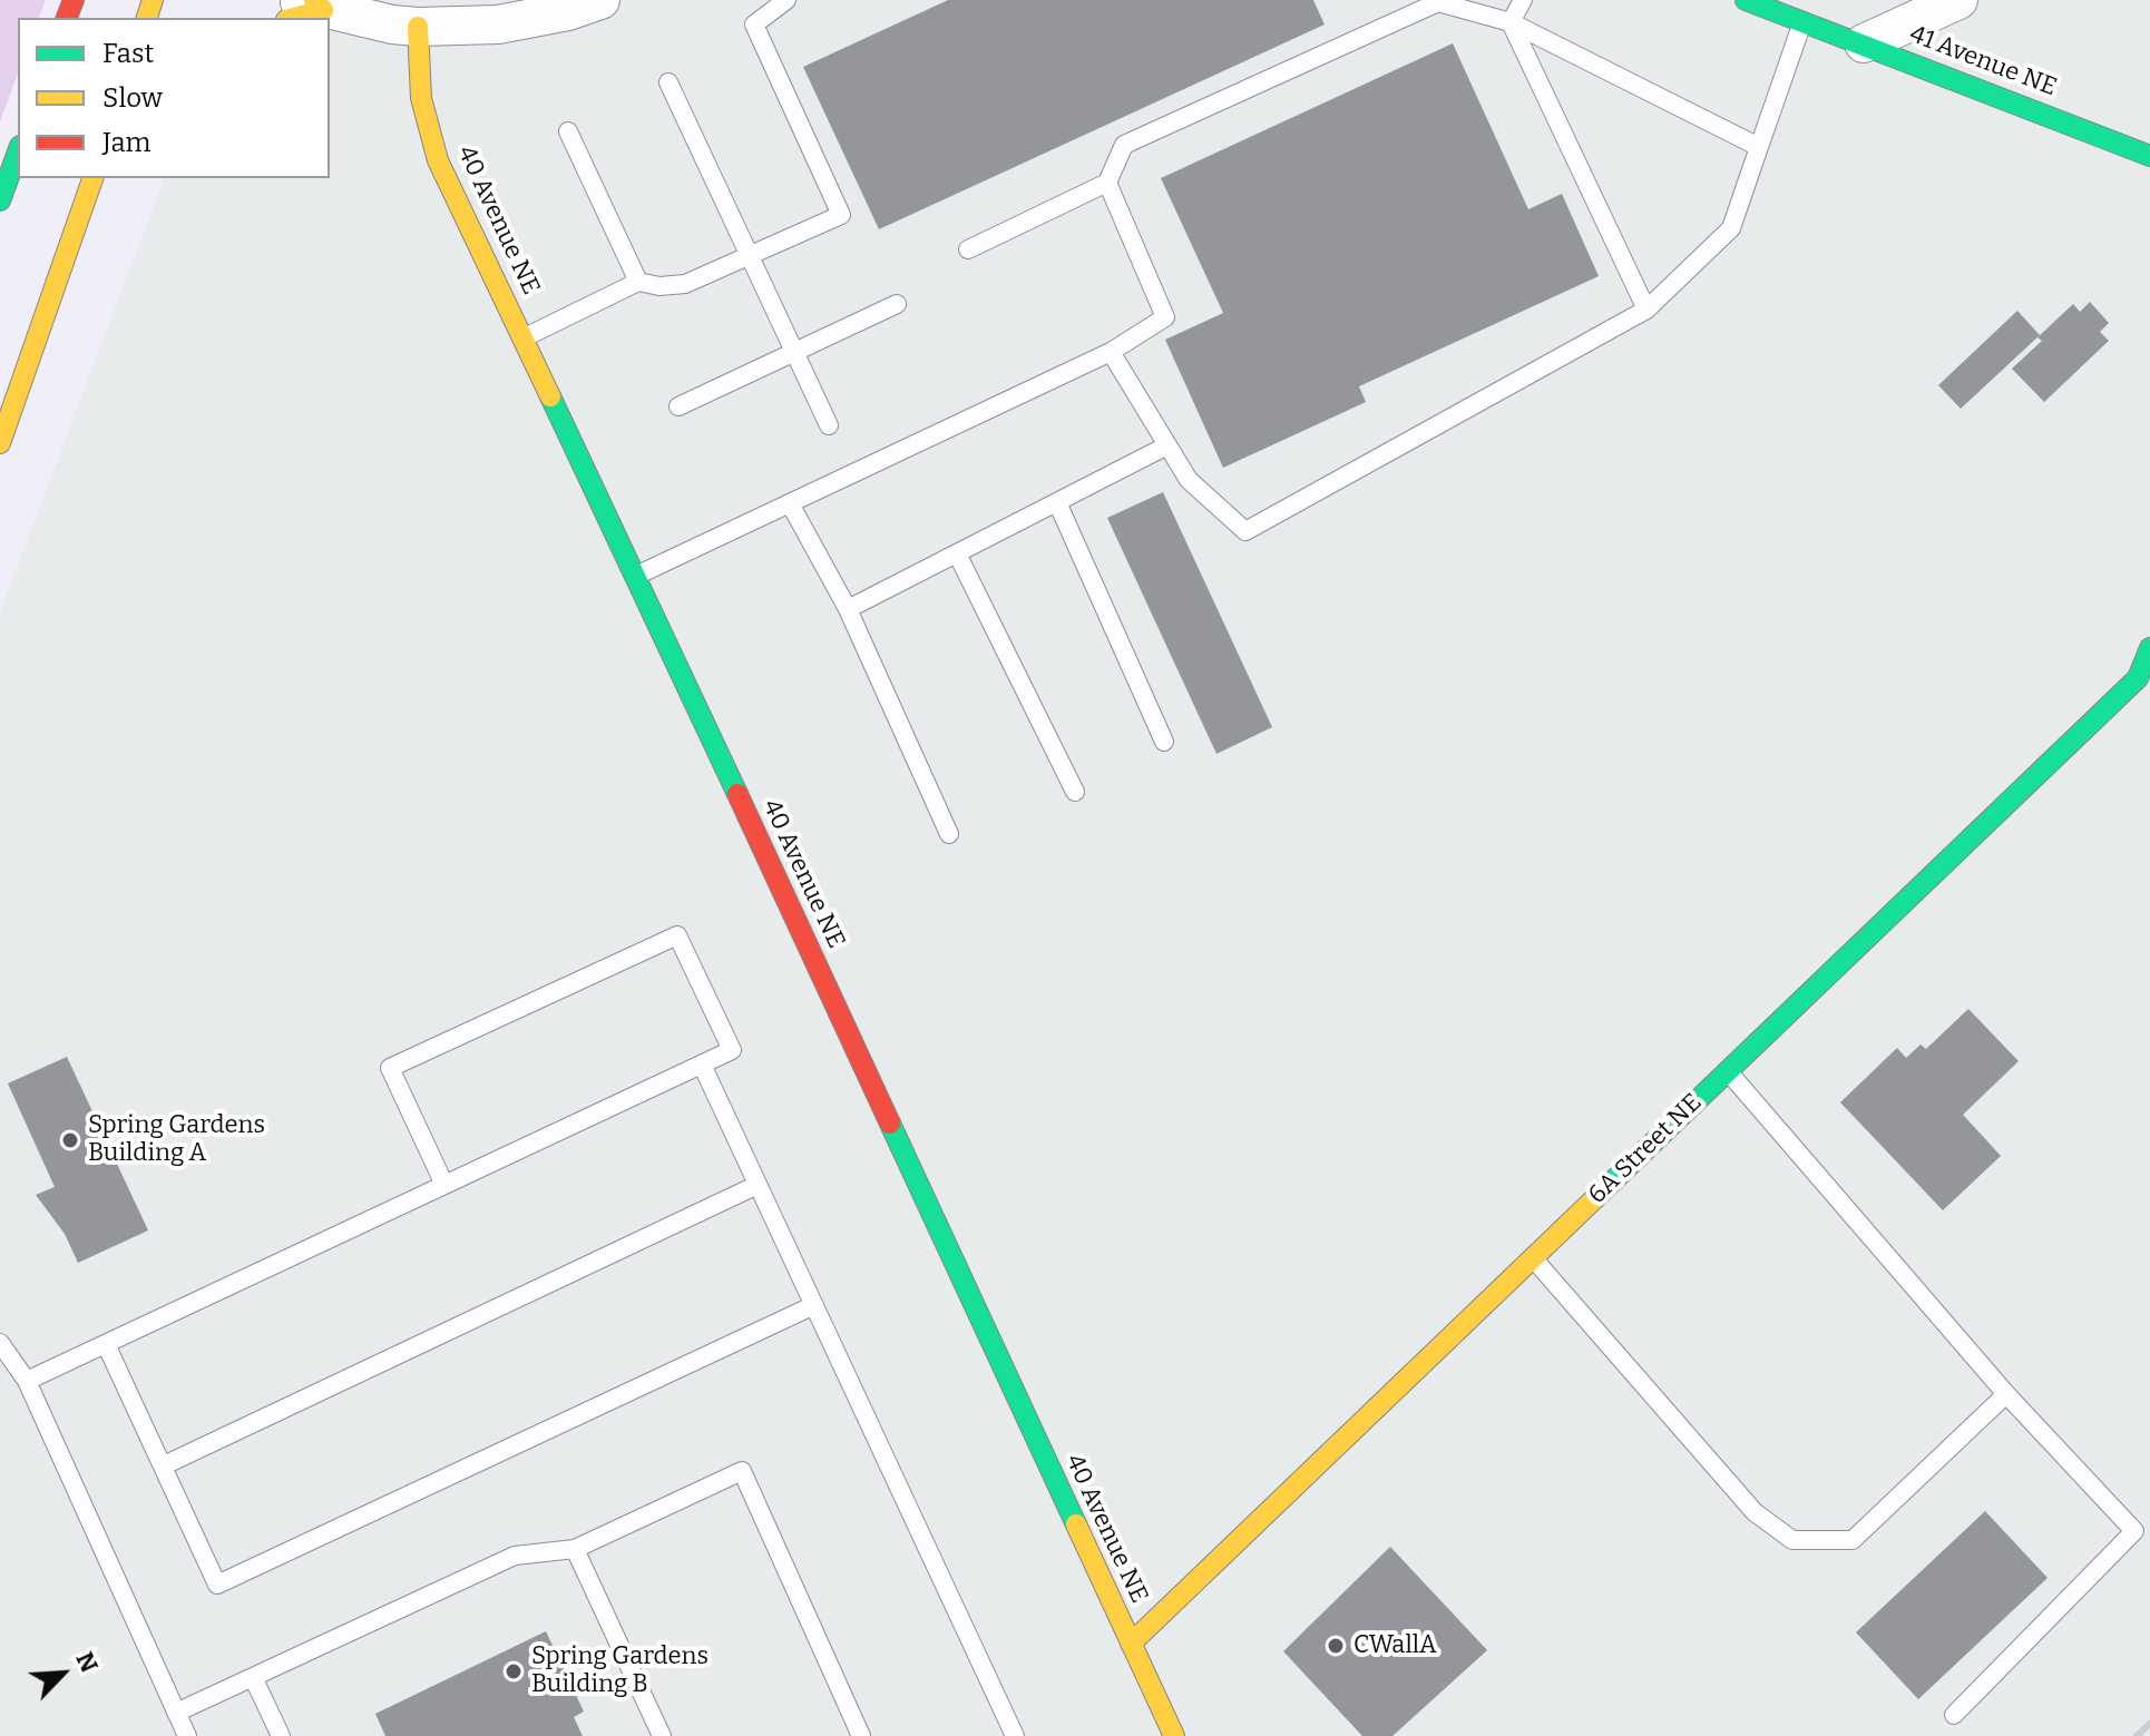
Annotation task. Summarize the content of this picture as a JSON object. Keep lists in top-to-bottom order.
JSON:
{
  "streets": {
    "street": ["41 Avenue NE", "40 Avenue NE", "6A Street NE"]
  },
  "crossings": [
    ["40 Avenue NE", "6A Street NE"]
  ],
  "places": ["Spring Gardens Building A", "CWallA", "Spring Gardens Building B"],
  "legend": ["Fast", "Slow", "Jam"],
  "north": "top right"
}
